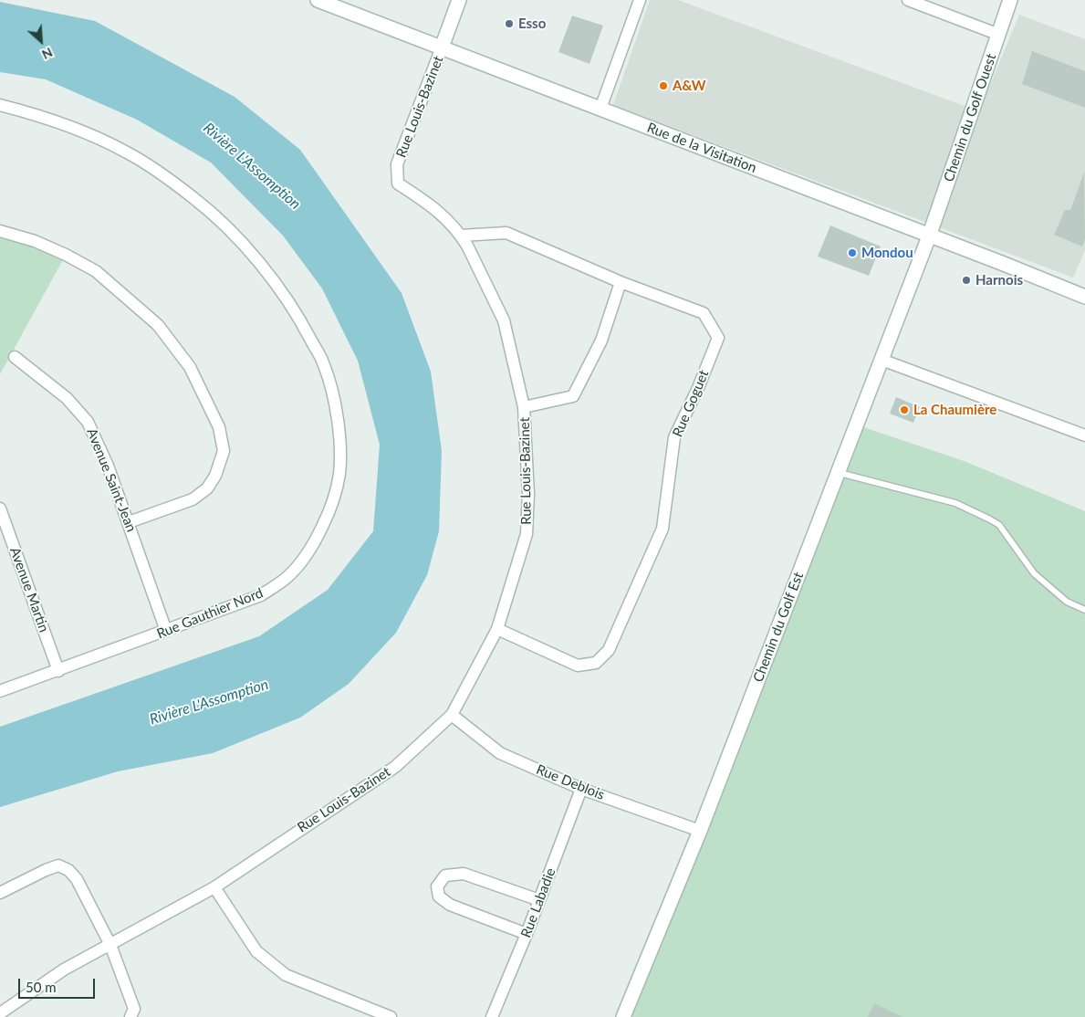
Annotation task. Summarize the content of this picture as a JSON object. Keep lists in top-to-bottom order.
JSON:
{
  "streets": {
    "street": [
      "Rue Louis-Bazinet",
      "Chemin du Golf Ouest",
      "Rue de la Visitation",
      "Rue Goguet",
      "Avenue Saint-Jean",
      "Avenue Martin",
      "Rue Gauthier Nord",
      "Chemin du Golf Est",
      "Rue Deblois",
      "Rue Labadie"
    ]
  },
  "crossings": [
    ["Rue Louis-Bazinet", "Rue de la Visitation"],
    ["Rue Louis-Bazinet", "Rue Goguet"],
    ["Rue Louis-Bazinet", "Rue Deblois"],
    ["Chemin du Golf Ouest", "Rue de la Visitation"],
    ["Chemin du Golf Ouest", "Chemin du Golf Est"],
    ["Rue de la Visitation", "Chemin du Golf Est"],
    ["Avenue Saint-Jean", "Rue Gauthier Nord"],
    ["Avenue Martin", "Rue Gauthier Nord"],
    ["Chemin du Golf Est", "Rue Deblois"],
    ["Rue Deblois", "Rue Labadie"]
  ],
  "water": ["Rivière L'Assomption"],
  "places": [
    "Esso",
    "A&W",
    "Mondou",
    "Harnois",
    "La Chaumière"
  ],
  "scale_bar": "50 m",
  "north": "bottom right"
}
